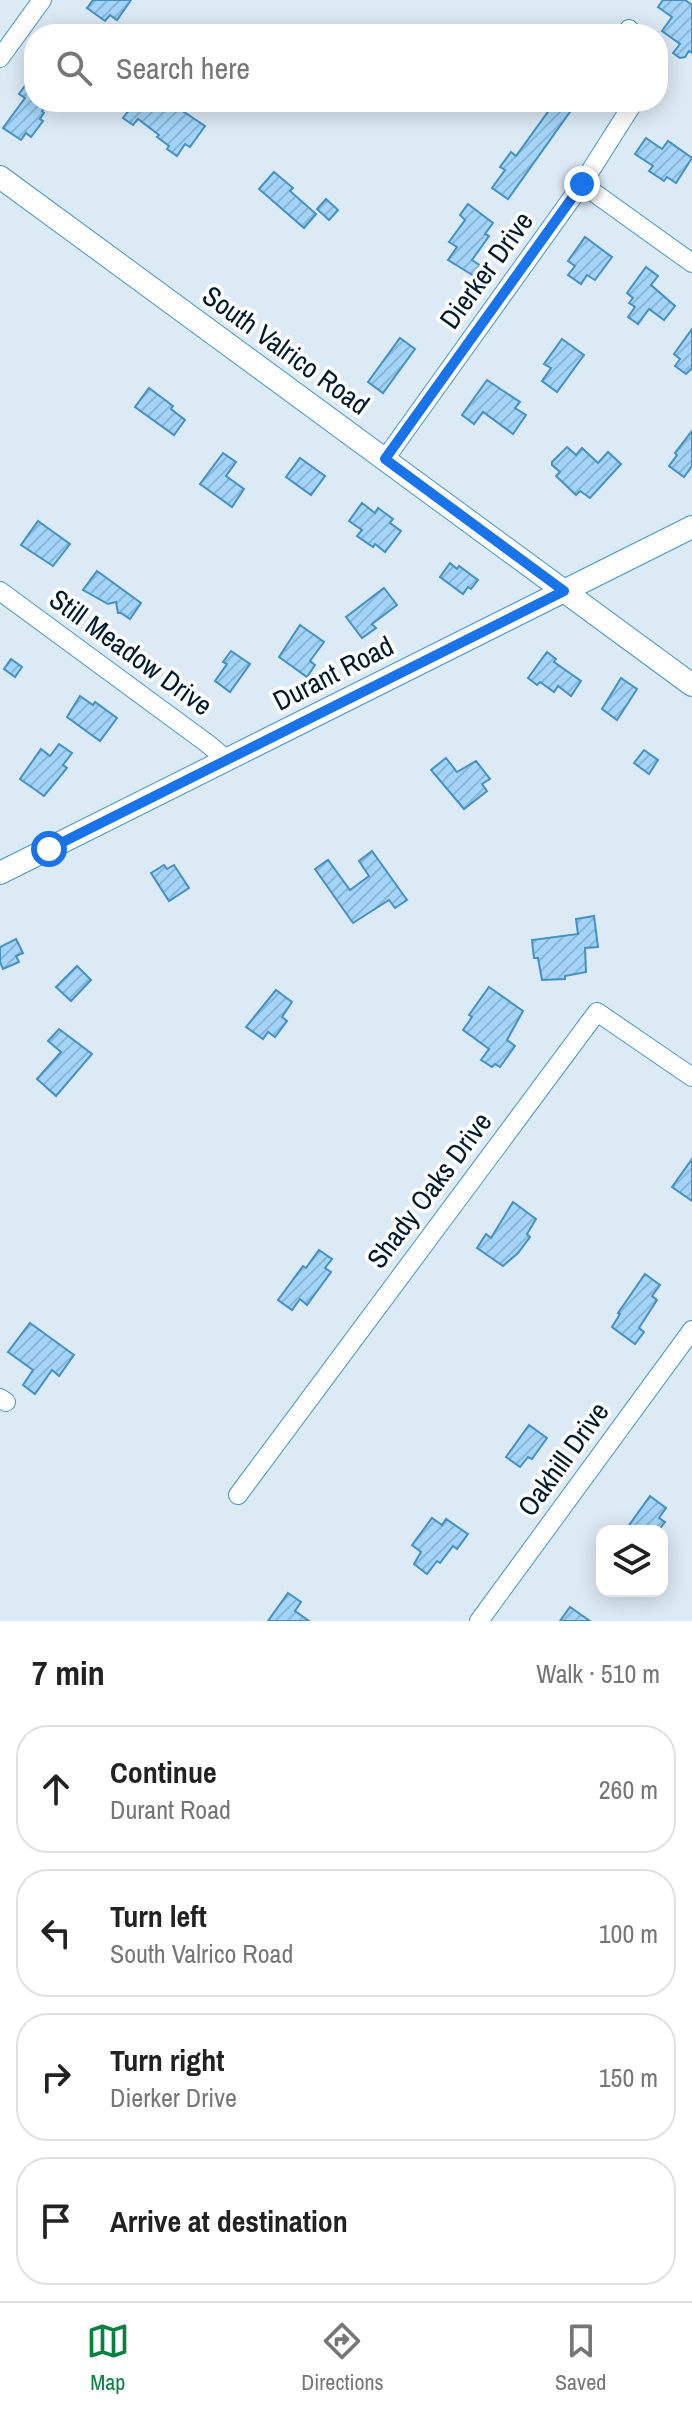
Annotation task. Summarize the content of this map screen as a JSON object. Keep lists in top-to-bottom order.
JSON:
{
  "streets": {
    "street": [
      "Dierker Drive",
      "South Valrico Road",
      "Still Meadow Drive",
      "Durant Road",
      "Shady Oaks Drive",
      "Oakhill Drive"
    ]
  },
  "crossings": [
    ["Dierker Drive", "South Valrico Road"],
    ["South Valrico Road", "Durant Road"],
    ["Still Meadow Drive", "Durant Road"]
  ],
  "page": {
    "search": "Search here",
    "heading": ["7 min", "Walk · 510 m"],
    "list": [
      ["Continue", "Durant Road", "260 m"],
      ["Turn left", "South Valrico Road", "100 m"],
      ["Turn right", "Dierker Drive", "150 m"],
      "Arrive at destination"
    ],
    "nav": ["Map", "Directions", "Saved"]
  }
}
